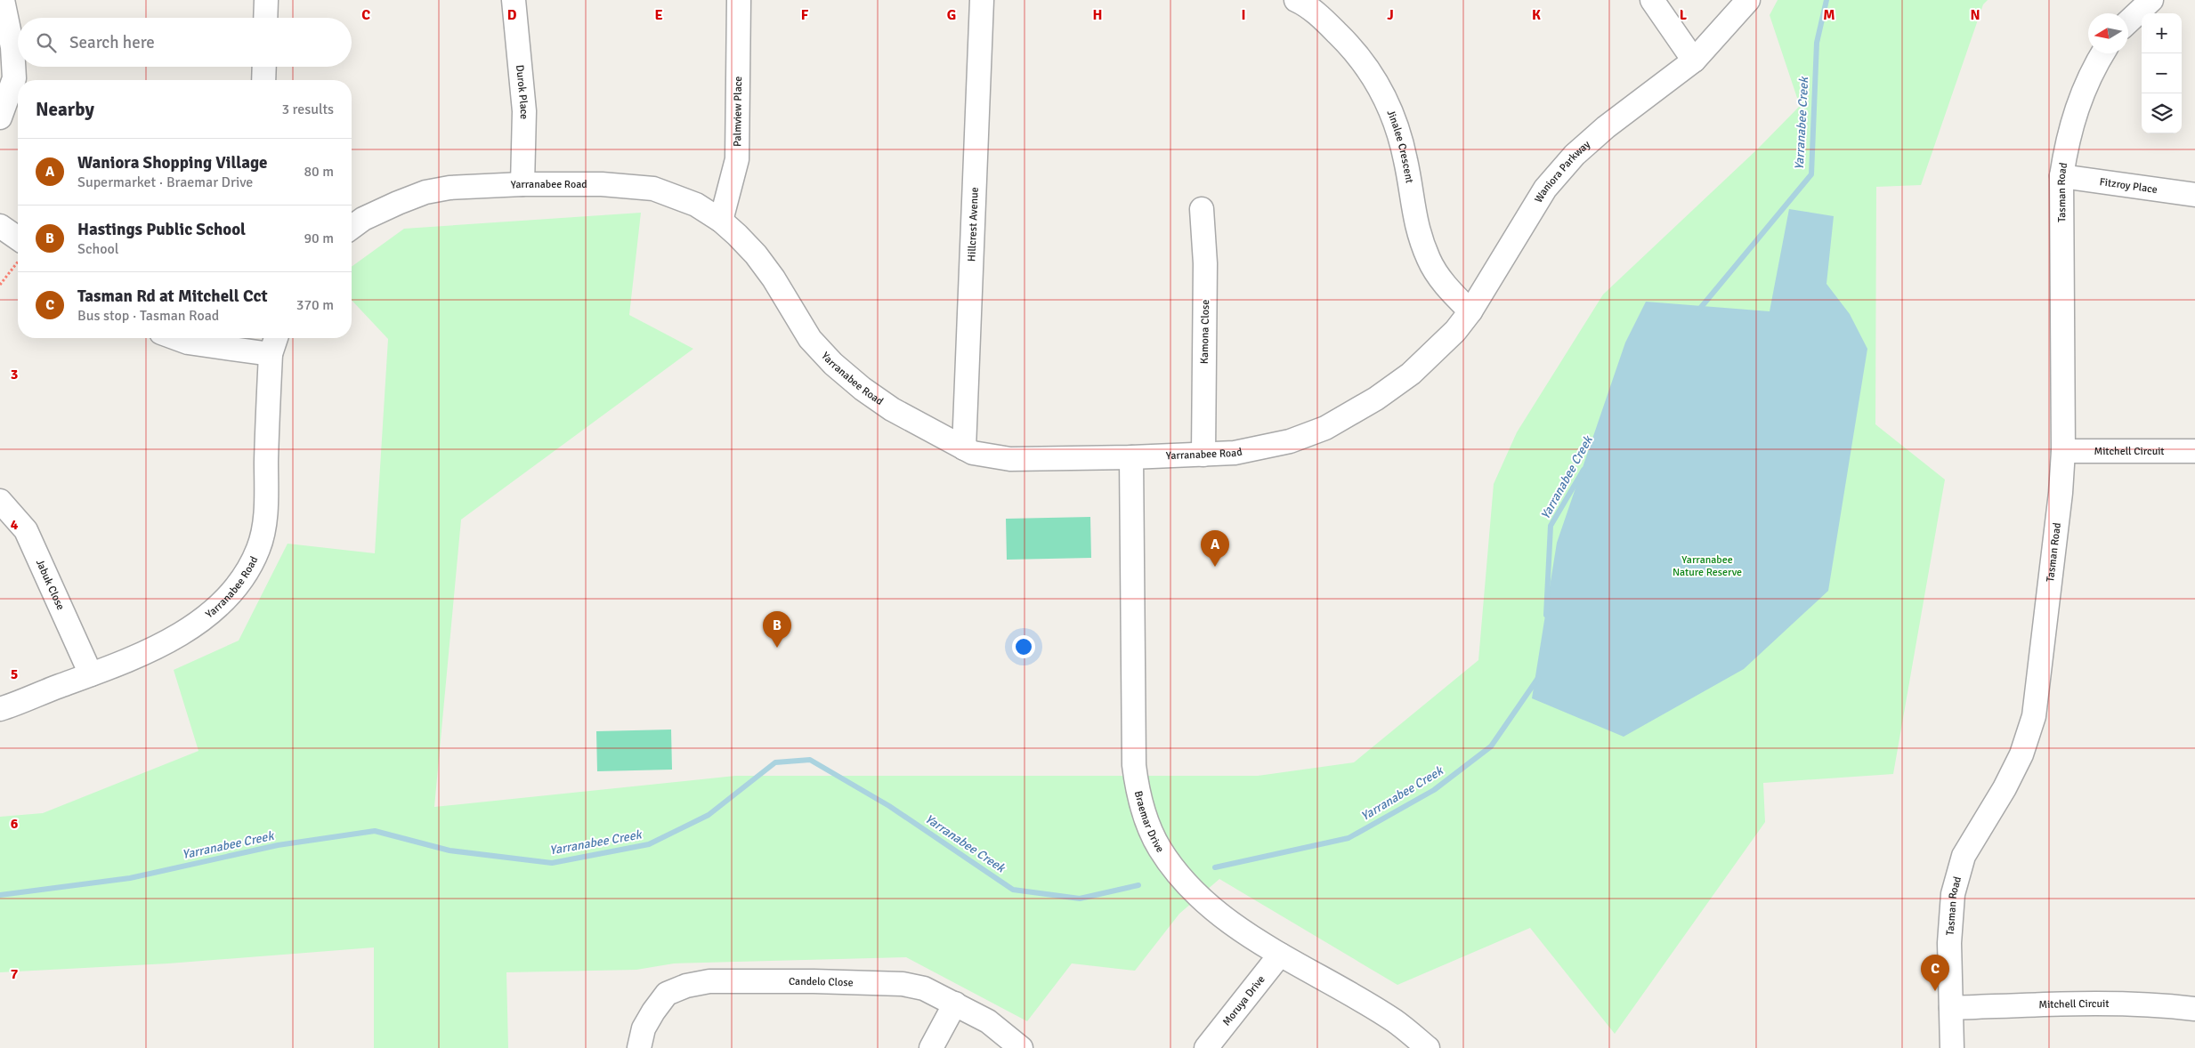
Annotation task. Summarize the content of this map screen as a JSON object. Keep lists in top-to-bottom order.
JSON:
{
  "streets": {
    "street": [
      "Durok Place",
      "Palmview Place",
      "Jinalee Crescent",
      "Waniora Parkway",
      "Yarranabee Road",
      "Fitzroy Place",
      "Tasman Road",
      "Hillcrest Avenue",
      "Kamona Close",
      "Mitchell Circuit",
      "Jabuk Close",
      "Braemar Drive",
      "Candelo Close",
      "Moruya Drive"
    ]
  },
  "crossings": [
    ["Durok Place", "Yarranabee Road"],
    ["Palmview Place", "Yarranabee Road"],
    ["Jinalee Crescent", "Waniora Parkway"],
    ["Waniora Parkway", "Yarranabee Road"],
    ["Yarranabee Road", "Hillcrest Avenue"],
    ["Yarranabee Road", "Kamona Close"],
    ["Yarranabee Road", "Jabuk Close"],
    ["Yarranabee Road", "Braemar Drive"],
    ["Fitzroy Place", "Tasman Road"],
    ["Tasman Road", "Mitchell Circuit"],
    ["Braemar Drive", "Moruya Drive"]
  ],
  "water": ["Yarranabee Creek"],
  "parks": ["Yarranabee Nature Reserve"],
  "north": "left",
  "page": {
    "map_buttons": ["+", "−"],
    "search": "Search here",
    "heading": ["Nearby", "3 results"],
    "list": [
      {
        "mark": "A",
        "name": "Waniora Shopping Village",
        "note": "Supermarket · Braemar Drive",
        "value": "80 m"
      },
      {
        "mark": "B",
        "name": "Hastings Public School",
        "note": "School",
        "value": "90 m"
      },
      {
        "mark": "C",
        "name": "Tasman Rd at Mitchell Cct",
        "note": "Bus stop · Tasman Road",
        "value": "370 m"
      }
    ],
    "pins": ["A", "B", "C"]
  },
  "grid": {
    "columns": [
      "C",
      "D",
      "E",
      "F",
      "G",
      "H",
      "I",
      "J",
      "K",
      "L",
      "M",
      "N"
    ],
    "rows": [
      "3",
      "4",
      "5",
      "6",
      "7"
    ]
  }
}
